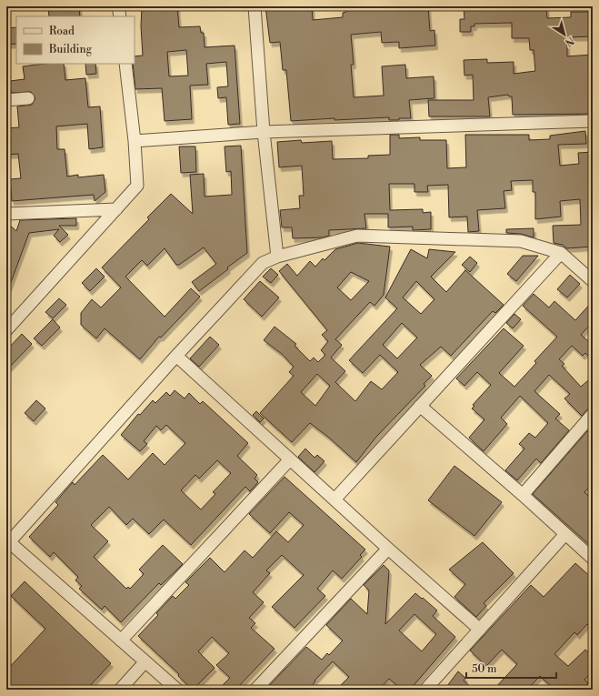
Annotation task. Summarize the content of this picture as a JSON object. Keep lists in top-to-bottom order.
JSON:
{
  "legend": ["Road", "Building"],
  "scale_bar": "50 m",
  "north": "bottom right"
}
